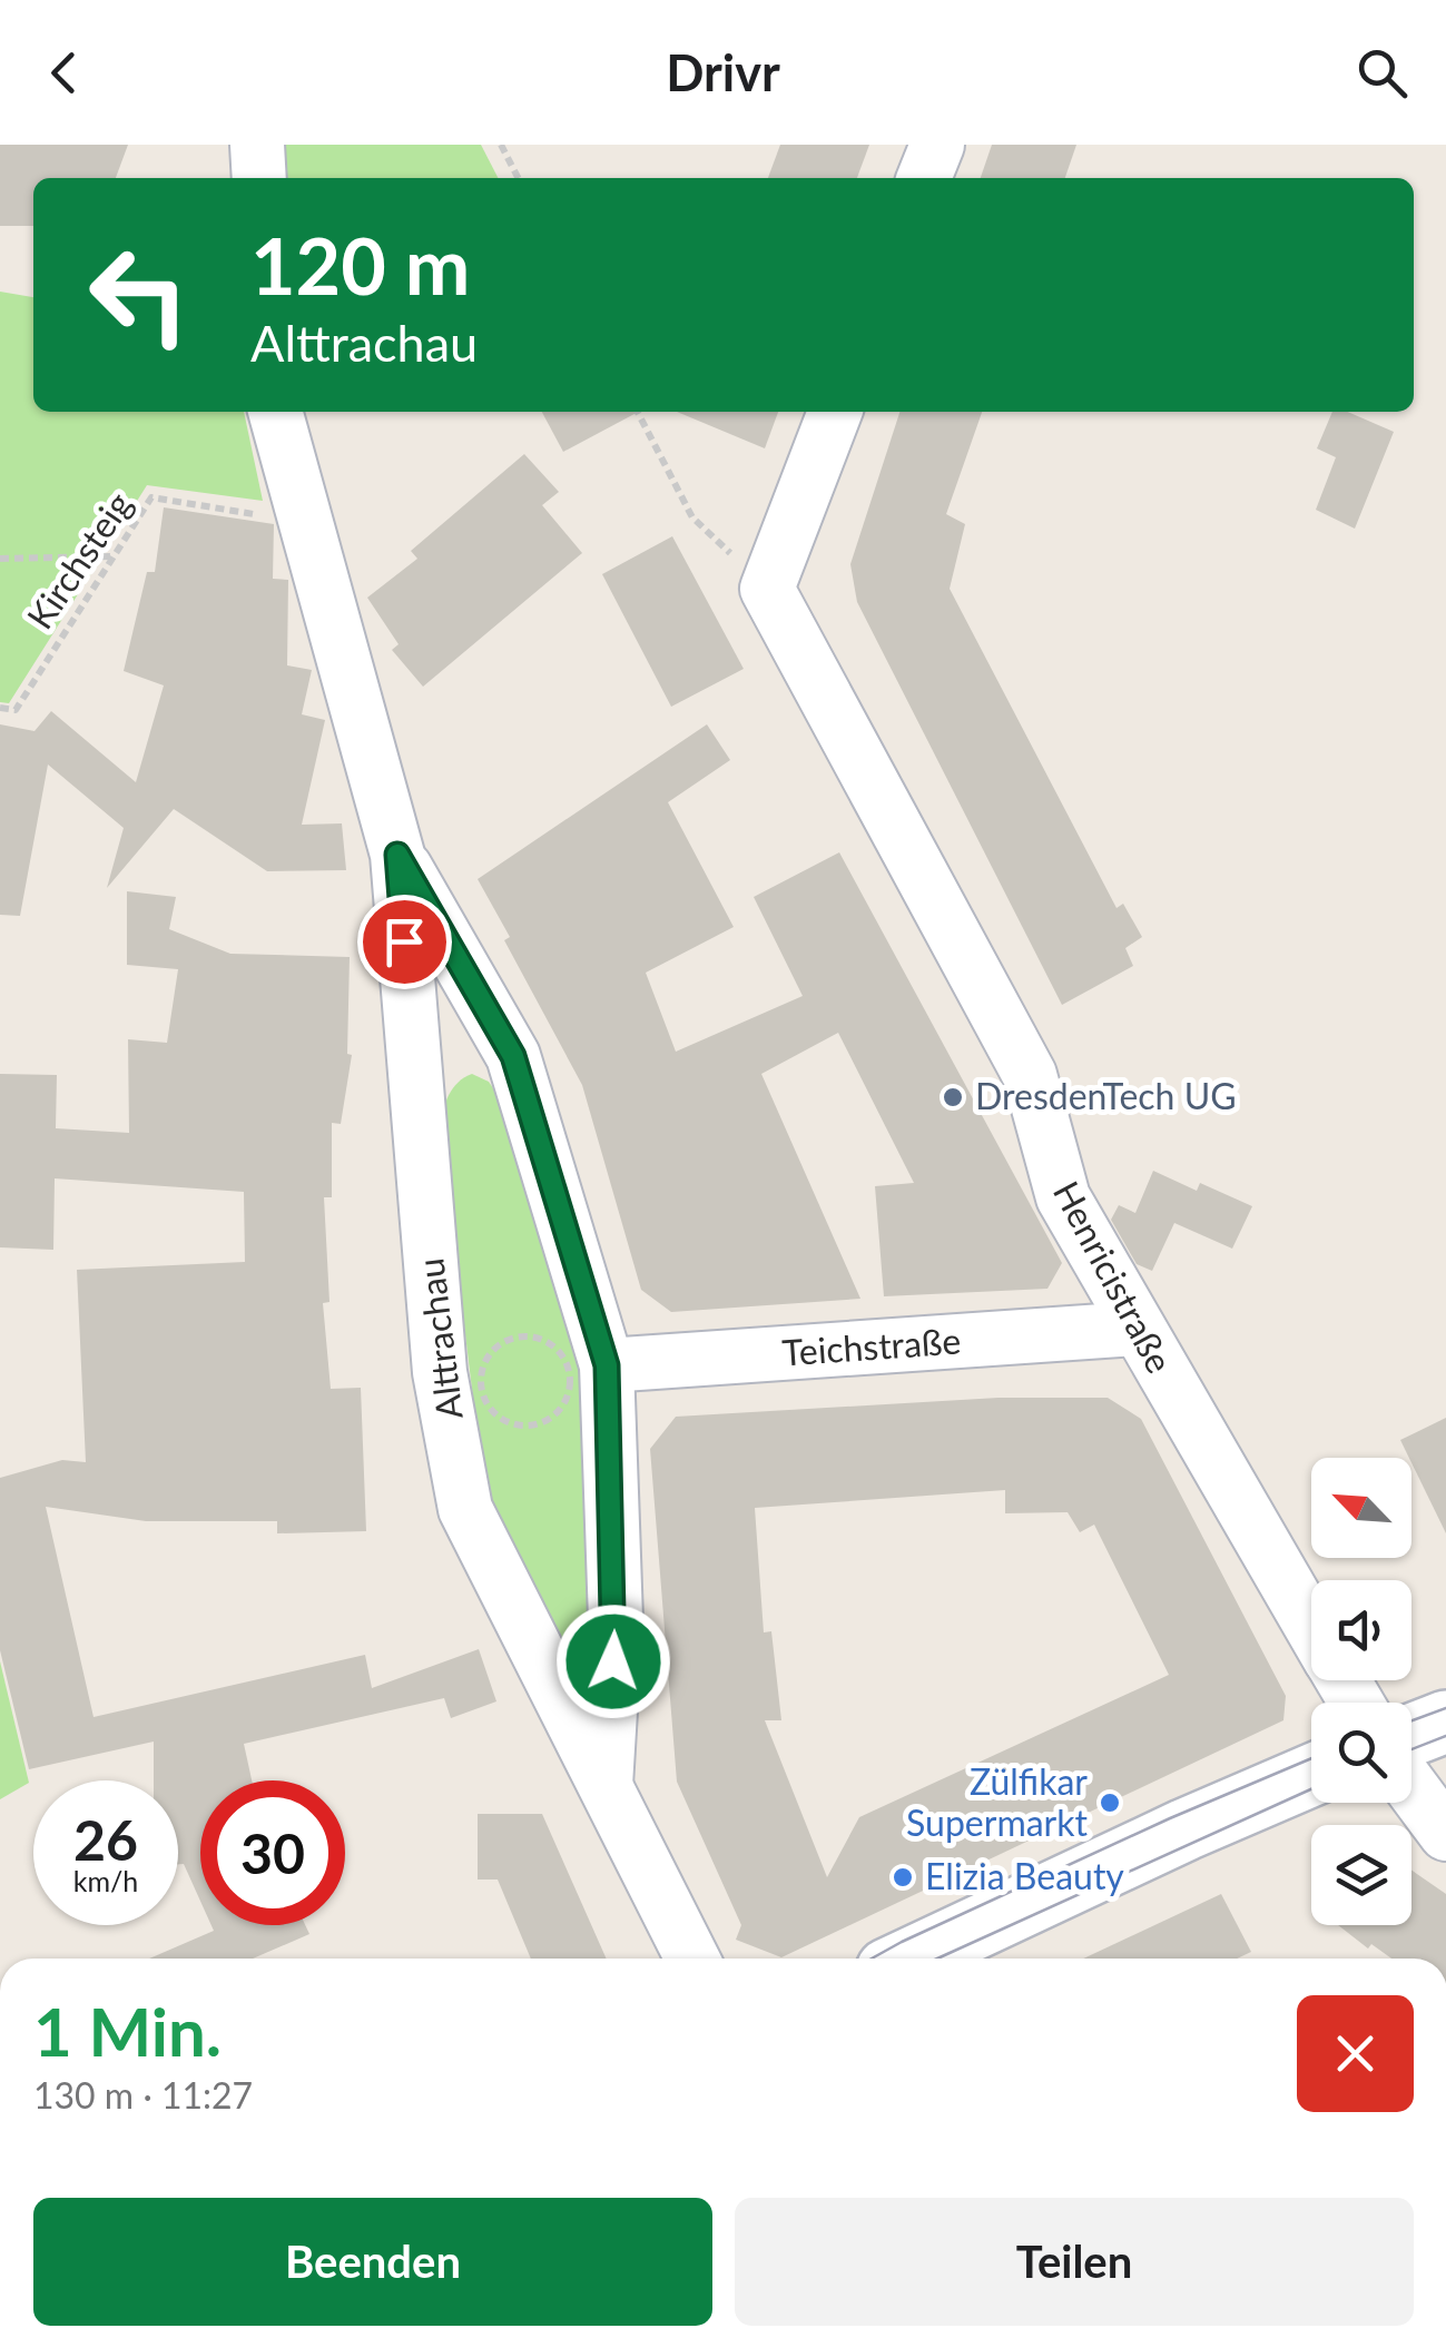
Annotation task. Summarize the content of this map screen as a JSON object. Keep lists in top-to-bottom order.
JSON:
{
  "streets": {
    "street": ["Henricistraße", "Alttrachau", "Teichstraße"],
    "path": ["Kirchsteig"]
  },
  "crossings": [
    ["Kirchsteig", "Alttrachau"],
    ["Henricistraße", "Teichstraße"],
    ["Alttrachau", "Teichstraße"]
  ],
  "places": ["DresdenTech UG", "Zülfikar Supermarkt", "Elizia Beauty"],
  "north": "top left",
  "page": {
    "header": "Drivr",
    "turn": ["120 m", "Alttrachau"],
    "speed": "26 km/h",
    "limit": "30",
    "heading": ["1 Min.", "130 m · 11:27"],
    "buttons": ["Beenden", "Teilen"]
  }
}
